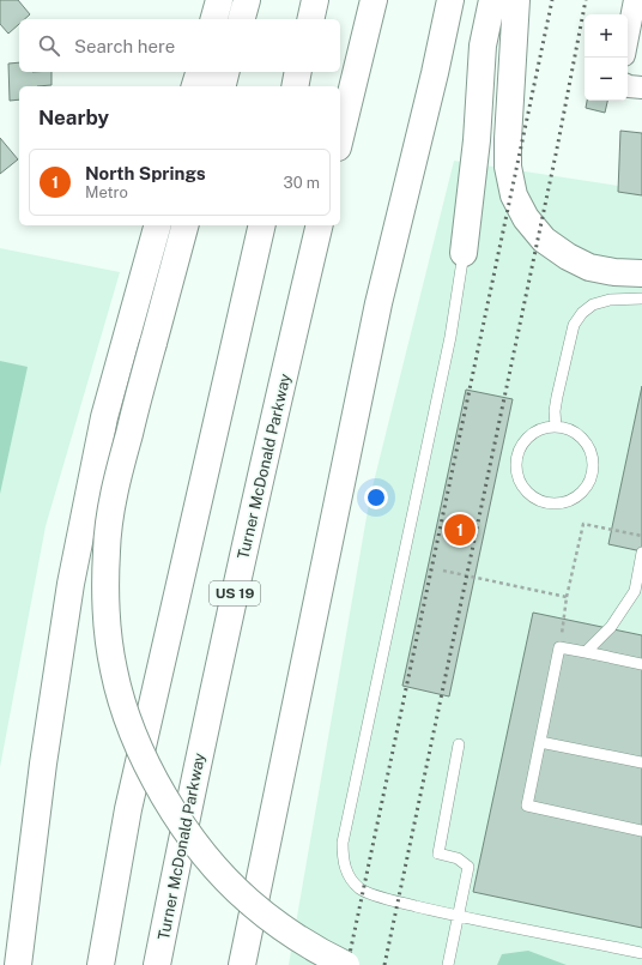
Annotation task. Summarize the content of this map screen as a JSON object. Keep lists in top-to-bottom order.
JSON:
{
  "streets": {
    "highway": ["Turner McDonald Parkway", "US 19"]
  },
  "page": {
    "map_buttons": ["+", "−"],
    "search": "Search here",
    "heading": "Nearby",
    "list": [
      {
        "mark": "1",
        "name": "North Springs",
        "note": "Metro",
        "value": "30 m"
      }
    ],
    "pins": "1"
  }
}
